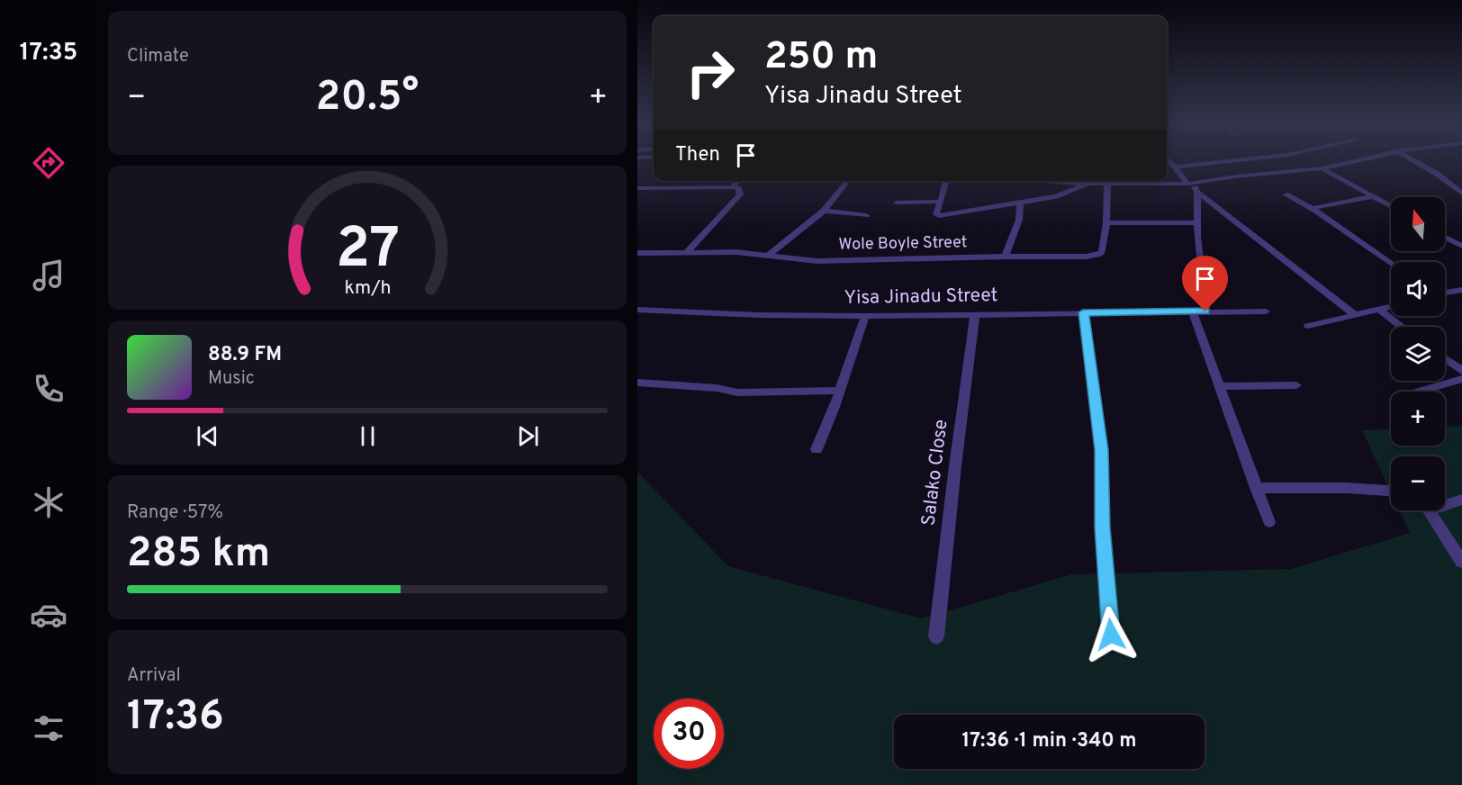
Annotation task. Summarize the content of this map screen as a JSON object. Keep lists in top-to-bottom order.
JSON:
{
  "streets": {
    "street": ["Wole Boyle Street", "Yisa Jinadu Street", "Salako Close"]
  },
  "crossings": [
    ["Yisa Jinadu Street", "Salako Close"]
  ],
  "north": "top",
  "page": {
    "tabs": "17:35",
    "tile": [
      "Climate",
      ["Range · 57%", "285 km"],
      ["Arrival", "17:36"]
    ],
    "turn": ["250 m", "Yisa Jinadu Street"],
    "heat": ["−", "20.5°", "+"],
    "then": "Then",
    "map_buttons": ["+", "−"],
    "song": ["88.9 FM", "Music"],
    "limit": "30",
    "trip": "17:36 · 1 min · 340 m",
    "gauge": ["27", "km/h"]
  }
}
